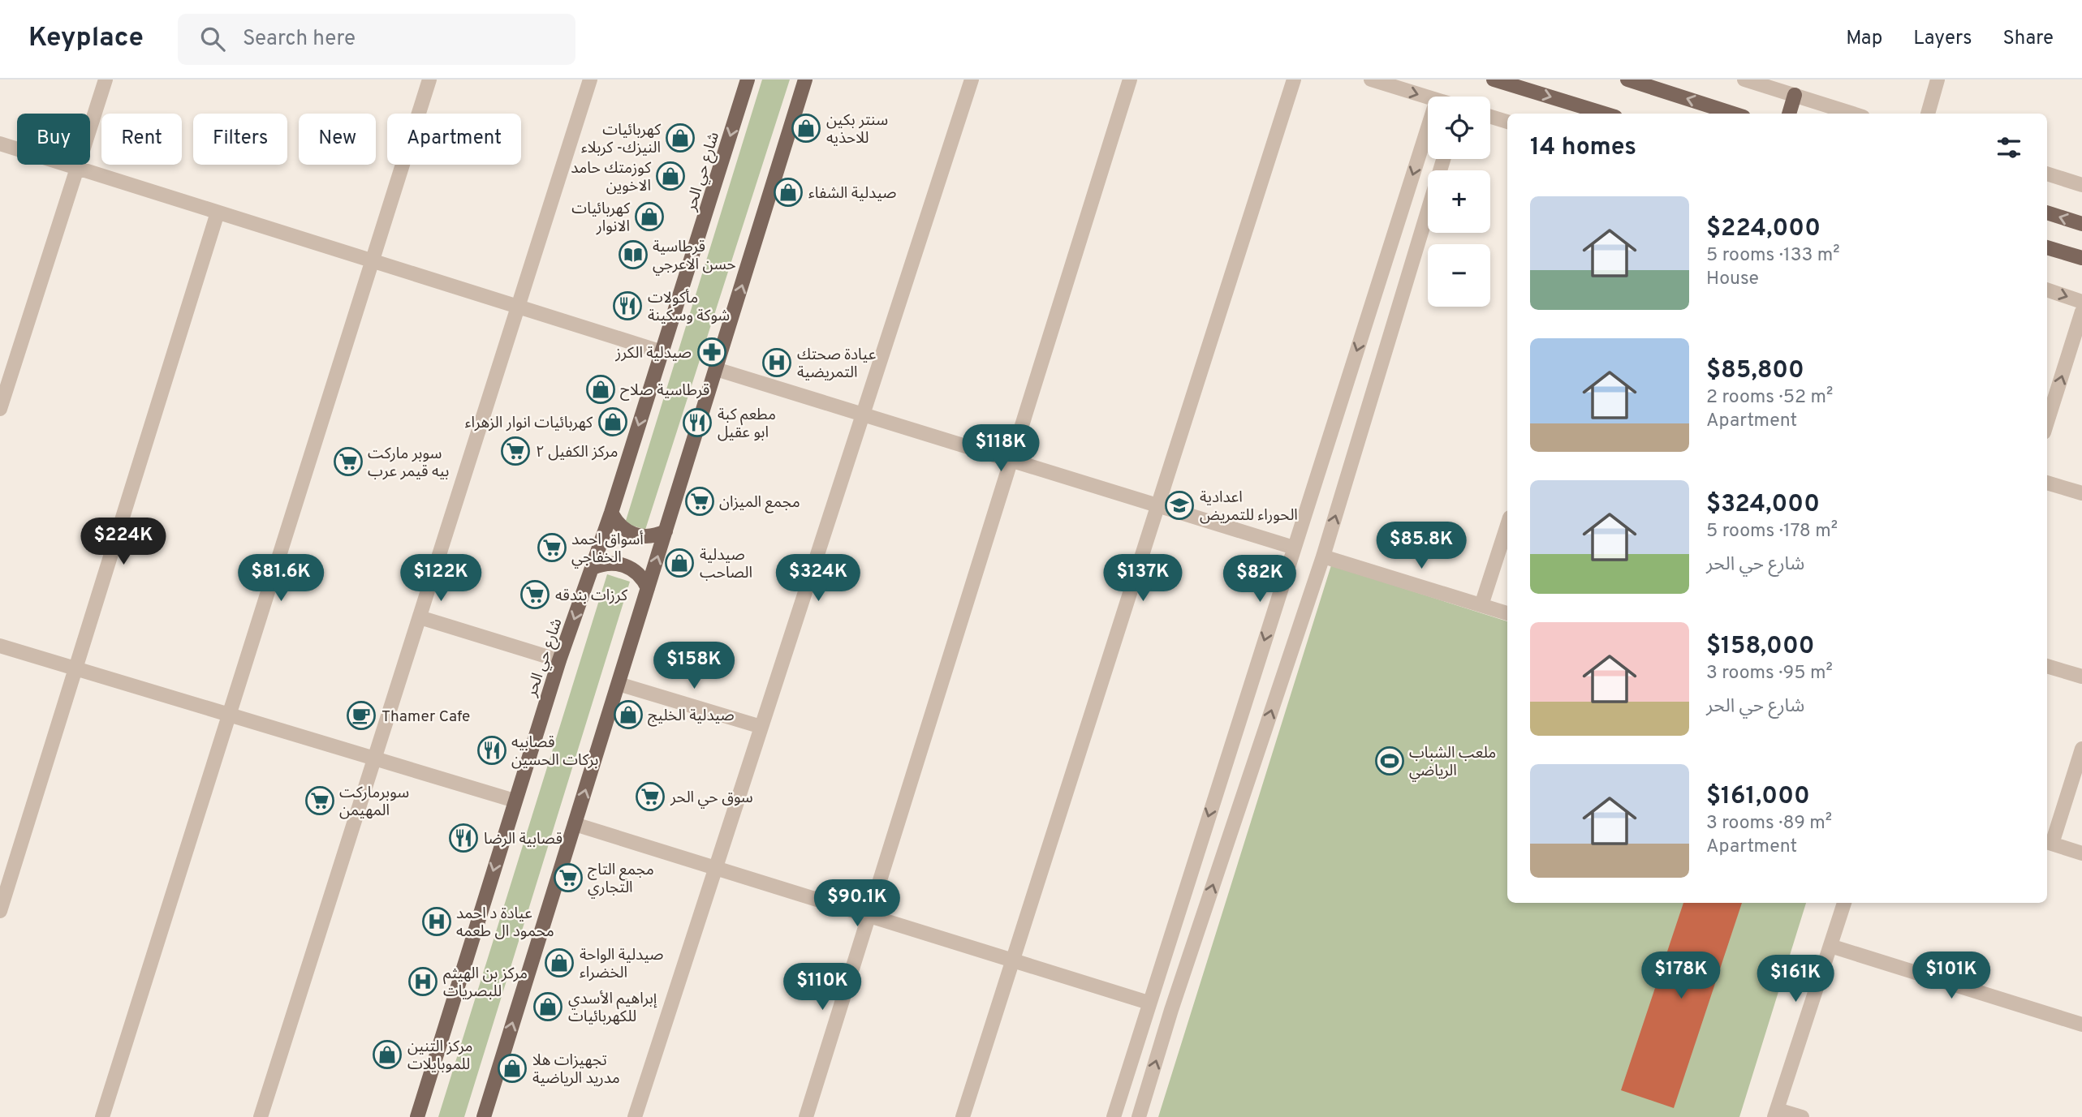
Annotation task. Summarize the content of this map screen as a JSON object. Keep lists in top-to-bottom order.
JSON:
{
  "streets": {
    "main road": ["شارع حي الحر"]
  },
  "places": {
    "shop": [
      "سنتر بكين للاحذيه",
      "كهربائيات النيزك- كربلاء",
      "كوزمتك حامد الاخوين",
      "صيدلية الشفاء",
      "كهربائيات الانوار",
      "قرطاسية صلاح",
      "كهربائيات انوار الزهراء",
      "صيدلية الصاحب",
      "صيدلية الخليج",
      "صيدلية الواحة الخضراء",
      "إبراهيم الأسدي للكهربائيات",
      "مركز التنين للموبايلات",
      "تجهيزات هلا مدريد الرياضية"
    ],
    "library": ["قرطاسية حسن الاعرجي"],
    "restaurant": [
      "مأكولات شوكة وسكينة",
      "مطعم كبة ابو عقيل",
      "قصابيه بركات الحسين",
      "قصابية الرضا"
    ],
    "pharmacy": ["صيدلية الكرز"],
    "hospital": ["عيادة صحتك التمريضية", "عيادة د احمد محمود ال طعمه", "مركز بن الهيثم للبصريات"],
    "supermarket": [
      "مركز الكفيل ٢",
      "سوبر ماركت بيه قيمر عرب",
      "مجمع الميزان",
      "أسواق احمد الخفاجي",
      "كرزات بندقه",
      "سوق حي الحر",
      "سوبرماركت المهيمن",
      "مجمع التاج التجاري"
    ],
    "school or university": ["اعدادية الحوراء للتمريض"],
    "cafe": ["Thamer Cafe"],
    "sports": ["ملعب الشباب الرياضي"]
  },
  "page": {
    "header": "Keyplace",
    "search": "Search here",
    "nav": ["Map", "Layers", "Share"],
    "map_buttons": ["+", "−"],
    "chip": [
      "Buy",
      "Rent",
      "Filters",
      "New",
      "Apartment"
    ],
    "heading": "14 homes",
    "list": [
      {
        "name": "$224,000",
        "note": "5 rooms · 133 m² · House"
      },
      {
        "name": "$85,800",
        "note": "2 rooms · 52 m² · Apartment"
      },
      {
        "name": "$324,000",
        "note": "5 rooms · 178 m² · شارع حي الحر"
      },
      {
        "name": "$158,000",
        "note": "3 rooms · 95 m² · شارع حي الحر"
      },
      {
        "name": "$161,000",
        "note": "3 rooms · 89 m² · Apartment"
      }
    ],
    "price": [
      "$118K",
      "$224K",
      "$85.8K",
      "$81.6K",
      "$122K",
      "$324K",
      "$137K",
      "$82K",
      "$158K",
      "$90.1K",
      "$178K",
      "$101K",
      "$161K",
      "$110K"
    ]
  }
}
